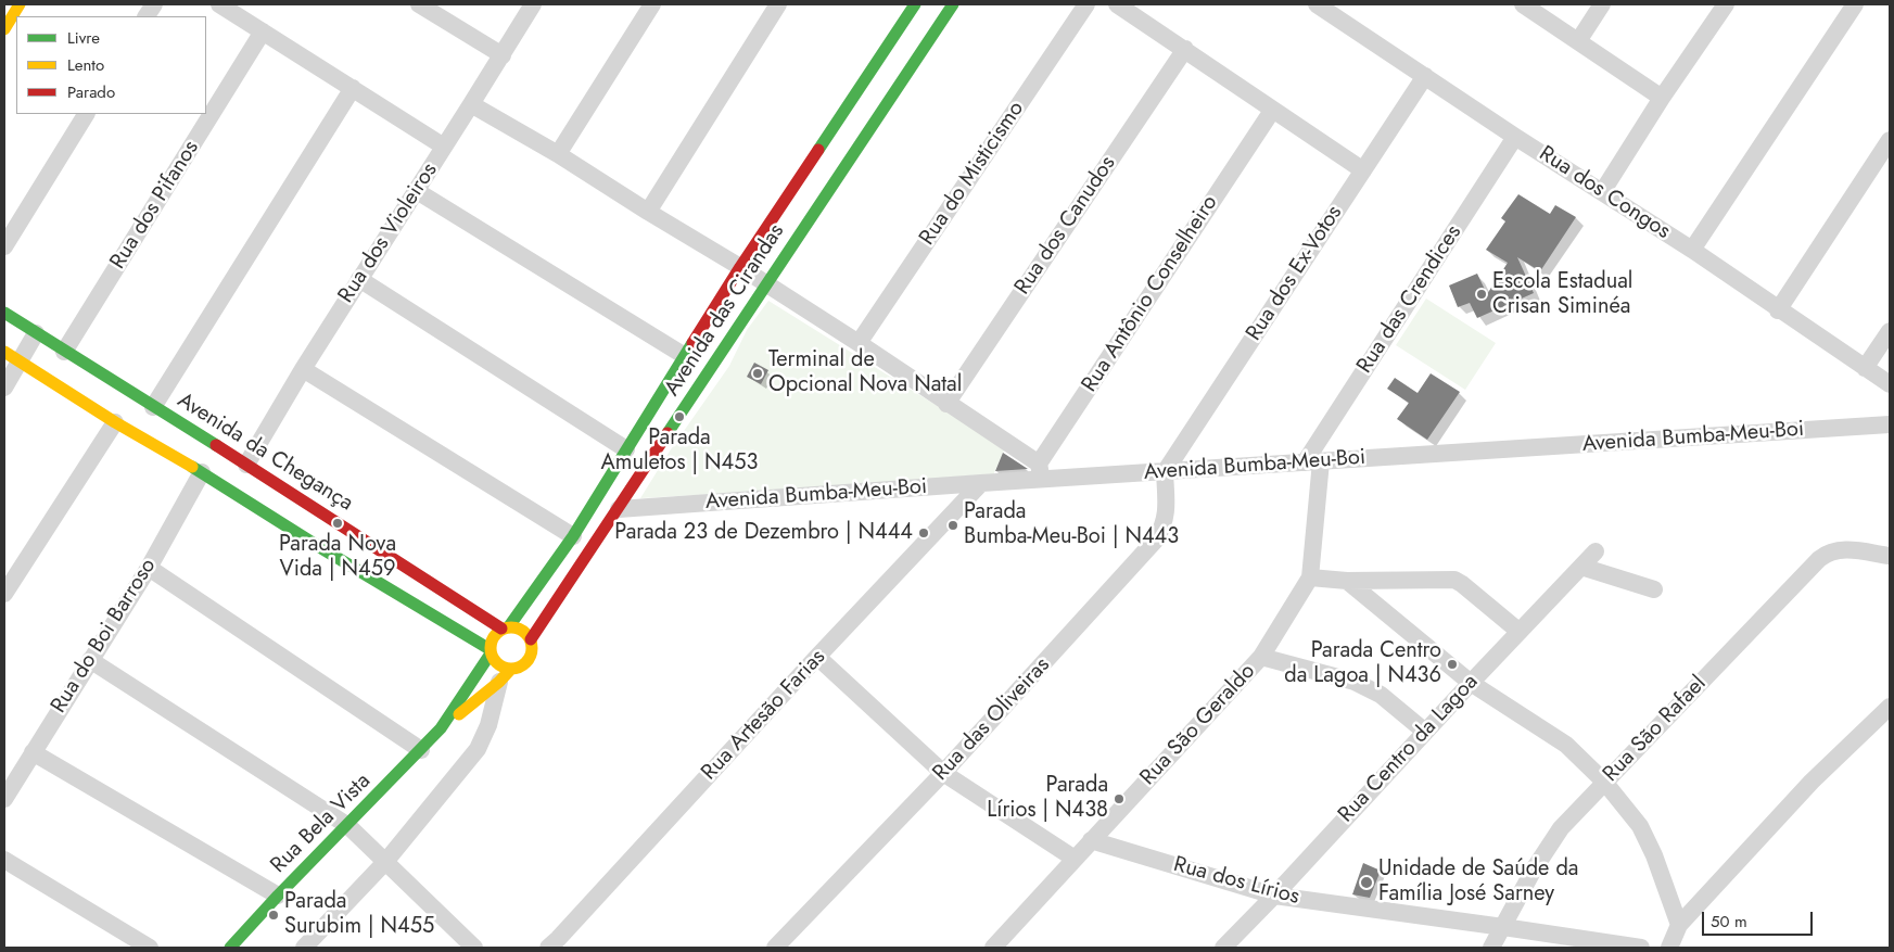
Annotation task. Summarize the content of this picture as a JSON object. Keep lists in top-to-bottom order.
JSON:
{
  "streets": {
    "street": [
      "Rua do Misticismo",
      "Rua dos Congos",
      "Rua dos Pifanos",
      "Rua dos Canudos",
      "Rua dos Violeiros",
      "Rua dos Ex-Votos",
      "Rua Antônio Conselheiro",
      "Rua das Crendices",
      "Avenida das Cirandas",
      "Avenida Bumba-Meu-Boi",
      "Avenida da Chegança",
      "Rua do Boi Barroso",
      "Rua Artesão Farias",
      "Rua das Oliveiras",
      "Rua São Geraldo",
      "Rua São Rafael",
      "Rua Centro da Lagoa",
      "Rua Bela Vista",
      "Rua dos Lírios"
    ]
  },
  "crossings": [
    ["Rua dos Congos", "Rua dos Ex-Votos"],
    ["Rua dos Congos", "Rua das Crendices"],
    ["Rua dos Pifanos", "Avenida da Chegança"],
    ["Rua dos Violeiros", "Avenida da Chegança"],
    ["Rua dos Ex-Votos", "Avenida Bumba-Meu-Boi"],
    ["Rua dos Ex-Votos", "Rua das Oliveiras"],
    ["Rua Antônio Conselheiro", "Avenida Bumba-Meu-Boi"],
    ["Rua das Crendices", "Avenida Bumba-Meu-Boi"],
    ["Rua das Crendices", "Rua São Geraldo"],
    ["Avenida das Cirandas", "Avenida Bumba-Meu-Boi"],
    ["Avenida das Cirandas", "Avenida da Chegança"],
    ["Avenida Bumba-Meu-Boi", "Rua Artesão Farias"],
    ["Avenida Bumba-Meu-Boi", "Rua das Oliveiras"],
    ["Avenida Bumba-Meu-Boi", "Rua São Geraldo"],
    ["Avenida da Chegança", "Rua do Boi Barroso"],
    ["Rua São Geraldo", "Rua dos Lírios"],
    ["Rua São Rafael", "Rua dos Lírios"],
    ["Rua Centro da Lagoa", "Rua dos Lírios"]
  ],
  "places": [
    "Escola Estadual Crisan Siminéa",
    "Terminal de Opcional Nova Natal",
    "Parada Amuletos | N453",
    "Parada Nova Vida | N459",
    "Parada Bumba-Meu-Boi | N443",
    "Parada 23 de Dezembro | N444",
    "Parada Centro da Lagoa | N436",
    "Parada Lírios | N438",
    "Unidade de Saúde da Família José Sarney",
    "Parada Surubim | N455"
  ],
  "legend": ["Livre", "Lento", "Parado"],
  "scale_bar": "50 m"
}
